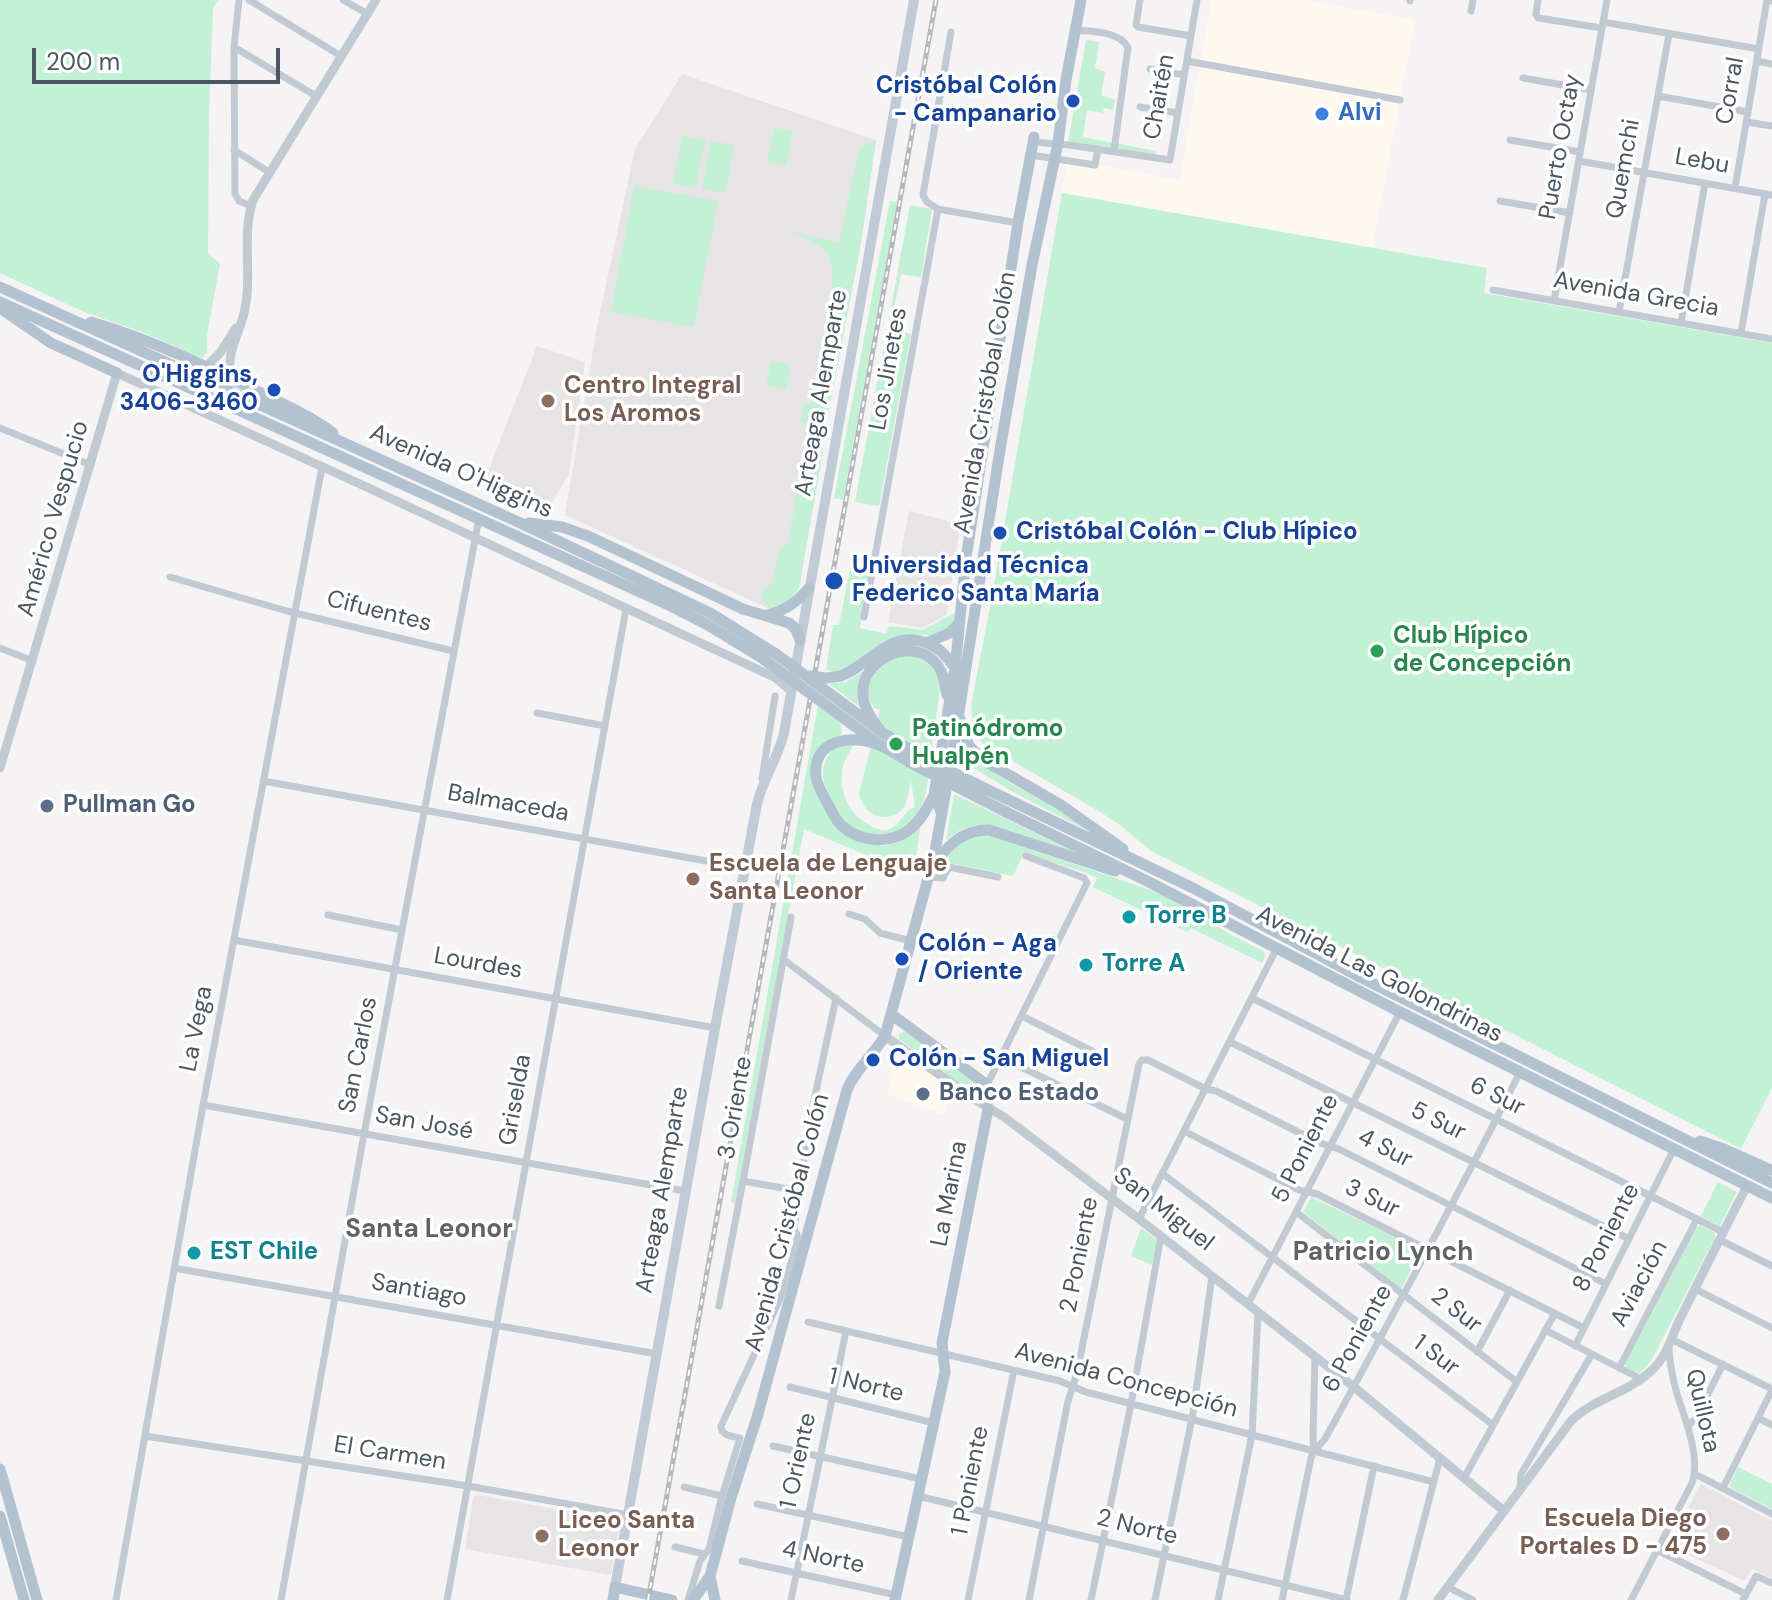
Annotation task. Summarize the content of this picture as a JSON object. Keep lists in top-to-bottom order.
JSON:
{
  "streets": {
    "main road": [
      "Arteaga Alemparte",
      "Avenida Cristóbal Colón",
      "Avenida O'Higgins",
      "Avenida Las Golondrinas",
      "La Marina"
    ],
    "street": [
      "Corral",
      "Chaitén",
      "Puerto Octay",
      "Lebu",
      "Quemchi",
      "Avenida Grecia",
      "Los Jinetes",
      "Américo Vespucio",
      "Cifuentes",
      "Balmaceda",
      "Lourdes",
      "La Vega",
      "San Carlos",
      "6 Sur",
      "Griselda",
      "3 Oriente",
      "5 Sur",
      "San José",
      "5 Poniente",
      "4 Sur",
      "3 Sur",
      "San Miguel",
      "8 Poniente",
      "2 Poniente",
      "Aviación",
      "Santiago",
      "2 Sur",
      "6 Poniente",
      "1 Sur",
      "Avenida Concepción",
      "1 Norte",
      "Quillota",
      "El Carmen",
      "1 Oriente",
      "1 Poniente",
      "2 Norte",
      "4 Norte"
    ]
  },
  "crossings": [
    ["Corral", "Lebu"],
    ["Chaitén", "Avenida Cristóbal Colón"],
    ["Puerto Octay", "Lebu"],
    ["Puerto Octay", "Avenida Grecia"],
    ["Lebu", "Quemchi"],
    ["Quemchi", "Avenida Grecia"],
    ["Arteaga Alemparte", "Balmaceda"],
    ["Arteaga Alemparte", "Lourdes"],
    ["Arteaga Alemparte", "San José"],
    ["Arteaga Alemparte", "Santiago"],
    ["Arteaga Alemparte", "El Carmen"],
    ["Avenida Cristóbal Colón", "San Miguel"],
    ["Avenida O'Higgins", "Avenida Las Golondrinas"],
    ["Avenida O'Higgins", "San Carlos"],
    ["Cifuentes", "La Vega"],
    ["Cifuentes", "San Carlos"],
    ["Balmaceda", "La Vega"],
    ["Balmaceda", "San Carlos"],
    ["Balmaceda", "Griselda"],
    ["Lourdes", "La Vega"],
    ["Lourdes", "San Carlos"],
    ["Lourdes", "Griselda"],
    ["Avenida Las Golondrinas", "5 Poniente"],
    ["Avenida Las Golondrinas", "8 Poniente"],
    ["Avenida Las Golondrinas", "6 Poniente"],
    ["Avenida Las Golondrinas", "Quillota"],
    ["La Vega", "San José"],
    ["La Vega", "Santiago"],
    ["La Vega", "El Carmen"],
    ["San Carlos", "San José"],
    ["San Carlos", "Santiago"],
    ["San Carlos", "El Carmen"],
    ["6 Sur", "5 Poniente"],
    ["6 Sur", "8 Poniente"],
    ["6 Sur", "Aviación"],
    ["6 Sur", "6 Poniente"],
    ["6 Sur", "Quillota"],
    ["Griselda", "San José"],
    ["Griselda", "Santiago"],
    ["Griselda", "El Carmen"],
    ["3 Oriente", "San Miguel"],
    ["5 Sur", "5 Poniente"],
    ["5 Sur", "8 Poniente"],
    ["5 Sur", "6 Poniente"],
    ["5 Poniente", "4 Sur"],
    ["5 Poniente", "3 Sur"],
    ["5 Poniente", "San Miguel"],
    ["5 Poniente", "2 Sur"],
    ["5 Poniente", "1 Sur"],
    ["4 Sur", "8 Poniente"],
    ["4 Sur", "2 Poniente"],
    ["4 Sur", "6 Poniente"],
    ["La Marina", "San Miguel"],
    ["La Marina", "Avenida Concepción"],
    ["La Marina", "1 Norte"],
    ["La Marina", "2 Norte"],
    ["La Marina", "4 Norte"],
    ["3 Sur", "8 Poniente"],
    ["3 Sur", "6 Poniente"],
    ["San Miguel", "8 Poniente"],
    ["San Miguel", "2 Poniente"],
    ["San Miguel", "6 Poniente"],
    ["8 Poniente", "2 Sur"],
    ["8 Poniente", "1 Sur"],
    ["2 Poniente", "Avenida Concepción"],
    ["2 Poniente", "2 Norte"],
    ["2 Sur", "6 Poniente"],
    ["6 Poniente", "1 Sur"],
    ["6 Poniente", "Avenida Concepción"],
    ["6 Poniente", "2 Norte"],
    ["Avenida Concepción", "1 Oriente"],
    ["Avenida Concepción", "1 Poniente"],
    ["1 Norte", "1 Oriente"],
    ["1 Oriente", "4 Norte"],
    ["1 Poniente", "2 Norte"]
  ],
  "districts": ["Santa Leonor", "Patricio Lynch"],
  "places": [
    "Cristóbal Colón - Campanario",
    "Alvi",
    "O'Higgins, 3406-3460",
    "Centro Integral Los Aromos",
    "Cristóbal Colón - Club Hípico",
    "Universidad Técnica Federico Santa María",
    "Club Hípico de Concepción",
    "Patinódromo Hualpén",
    "Pullman Go",
    "Escuela de Lenguaje Santa Leonor",
    "Torre B",
    "Colón - Aga / Oriente",
    "Torre A",
    "Colón - San Miguel",
    "Banco Estado",
    "EST Chile",
    "Escuela Diego Portales D - 475",
    "Liceo Santa Leonor"
  ],
  "scale_bar": "200 m"
}
